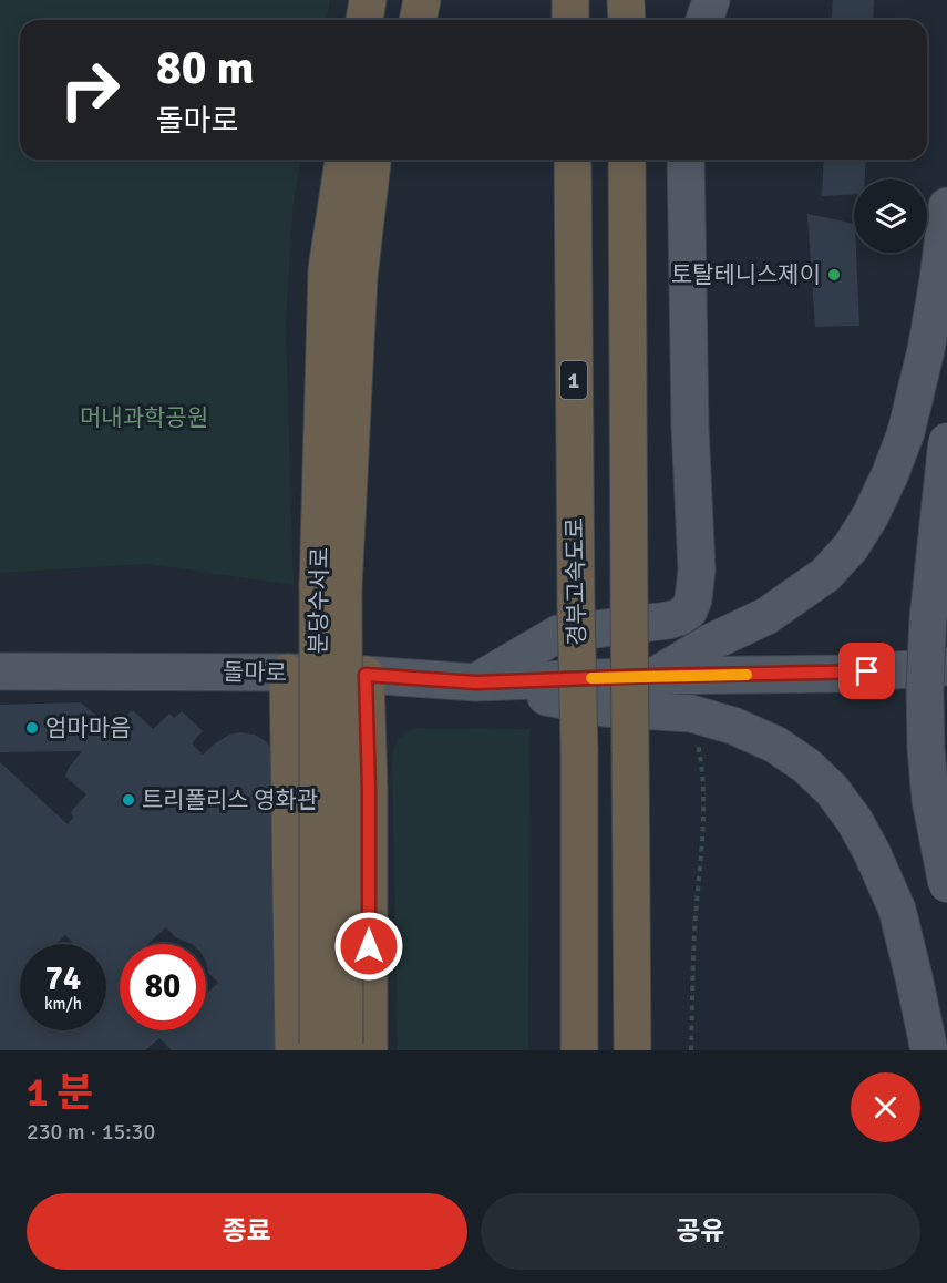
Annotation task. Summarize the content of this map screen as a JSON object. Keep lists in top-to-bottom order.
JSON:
{
  "streets": {
    "highway": ["1", "경부고속도로", "분당수서로"],
    "main road": ["돌마로"]
  },
  "parks": ["머내과학공원"],
  "places": ["토탈테니스제이", "엄마마음", "트리폴리스 영화관"],
  "page": {
    "turn": ["80 m", "돌마로"],
    "speed": "74 km/h",
    "limit": "80",
    "heading": ["1 분", "230 m · 15:30"],
    "buttons": ["종료", "공유"]
  }
}
